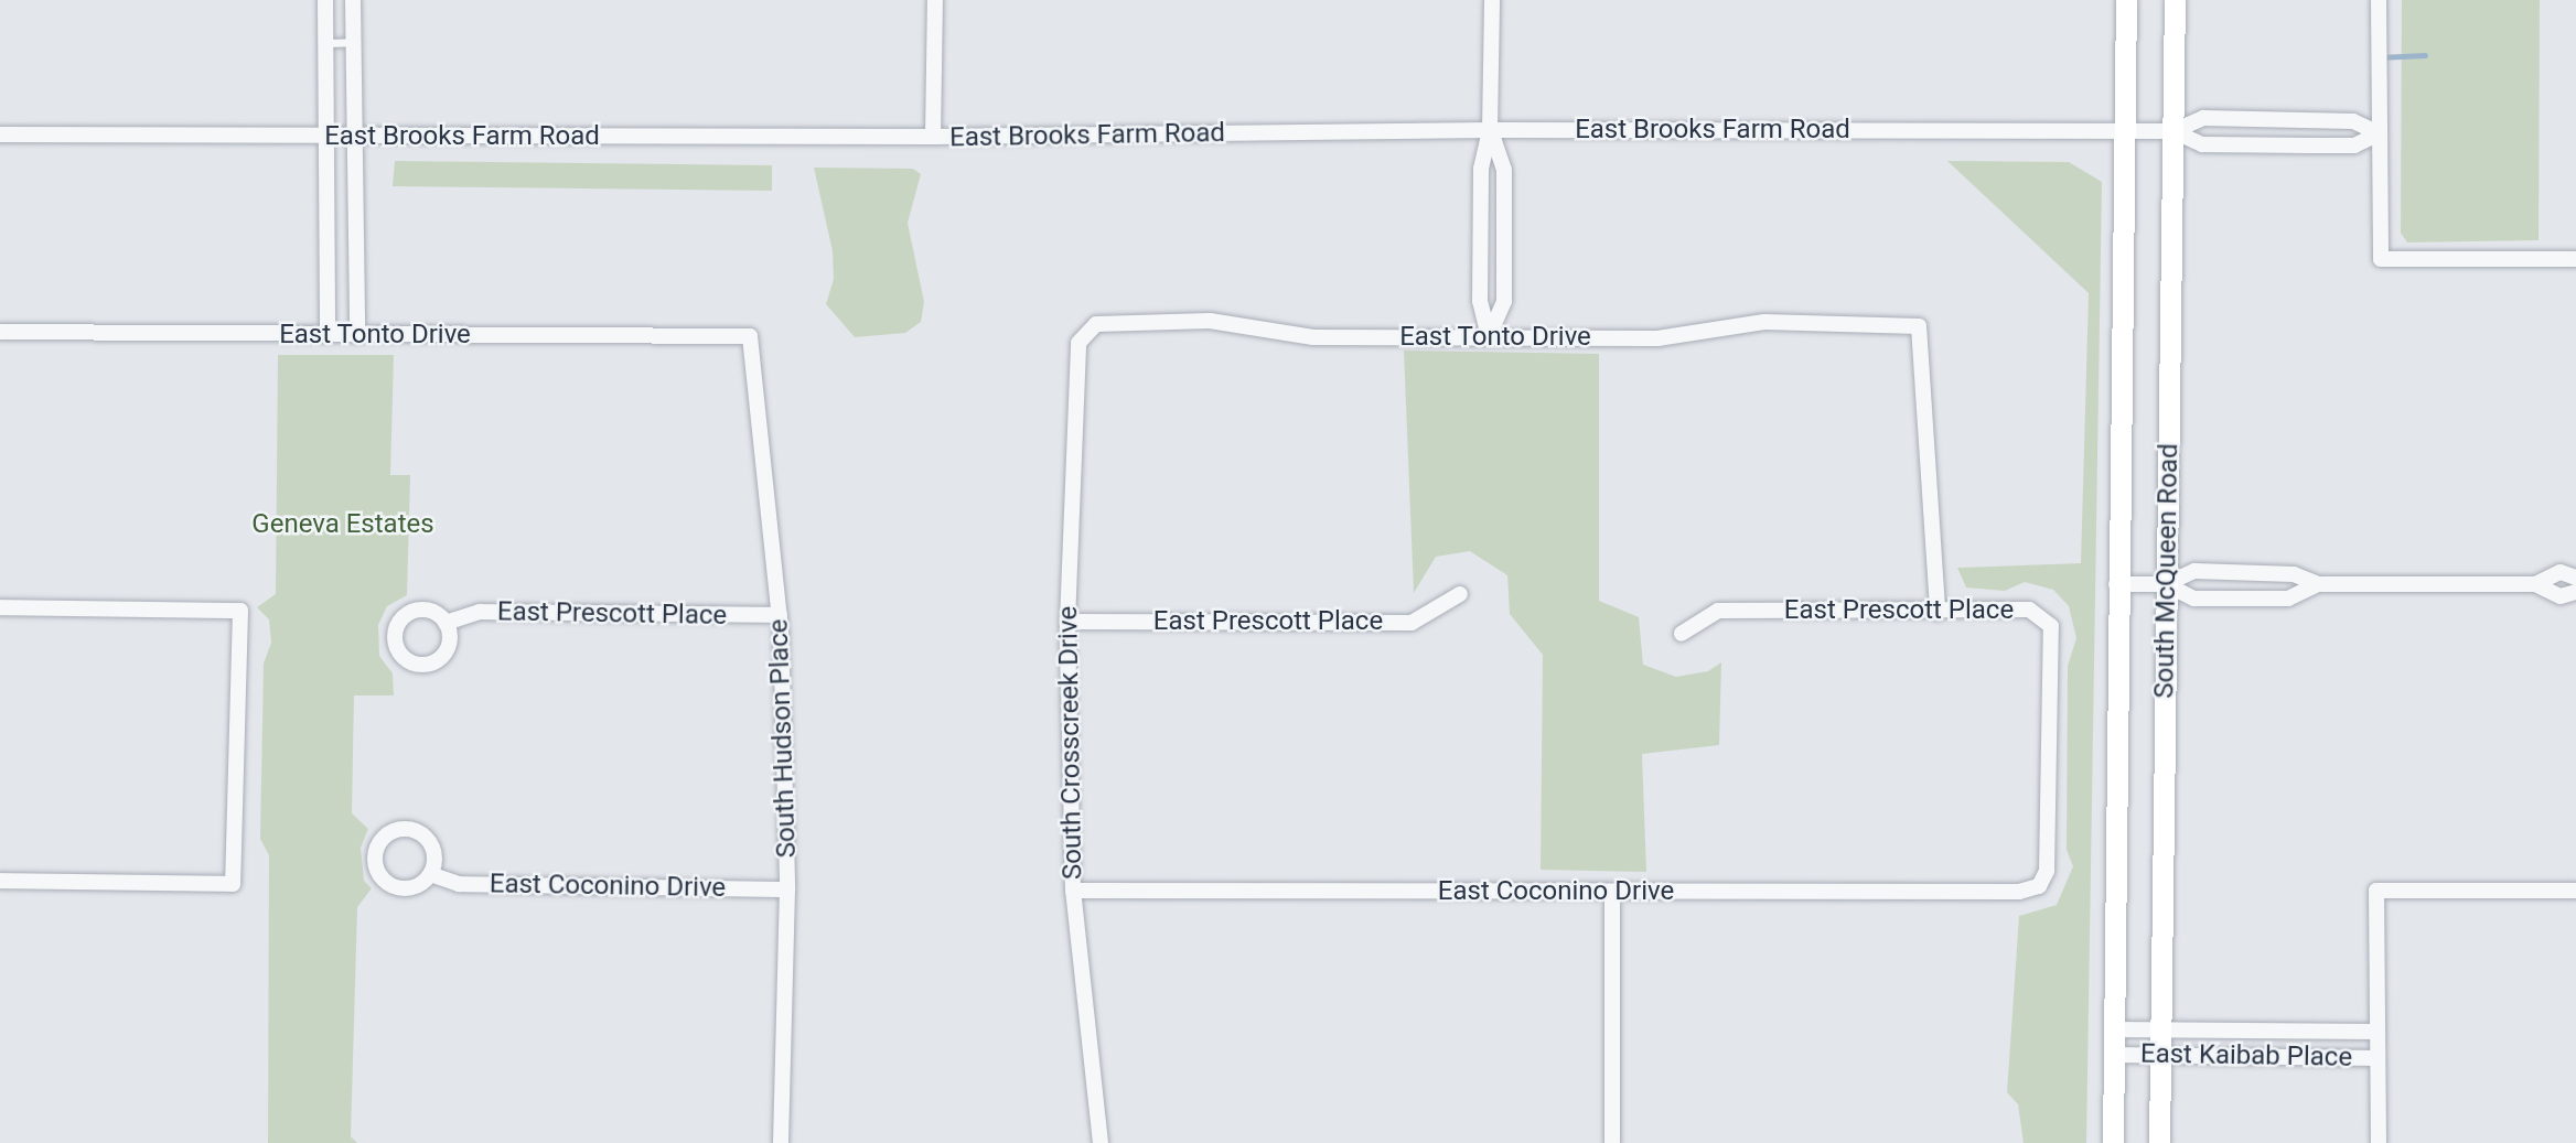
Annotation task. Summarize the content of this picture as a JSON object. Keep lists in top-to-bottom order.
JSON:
{
  "streets": {
    "main road": ["South McQueen Road"],
    "street": [
      "East Brooks Farm Road",
      "East Tonto Drive",
      "East Prescott Place",
      "South Hudson Place",
      "South Crosscreek Drive",
      "East Coconino Drive",
      "East Kaibab Place"
    ]
  },
  "crossings": [
    ["East Brooks Farm Road", "South McQueen Road"],
    ["East Tonto Drive", "East Prescott Place"],
    ["East Tonto Drive", "South Hudson Place"],
    ["East Tonto Drive", "South Crosscreek Drive"],
    ["South McQueen Road", "East Kaibab Place"],
    ["East Prescott Place", "South Hudson Place"],
    ["East Prescott Place", "South Crosscreek Drive"],
    ["East Prescott Place", "East Coconino Drive"],
    ["South Hudson Place", "East Coconino Drive"],
    ["South Crosscreek Drive", "East Coconino Drive"]
  ],
  "parks": ["Geneva Estates"]
}
